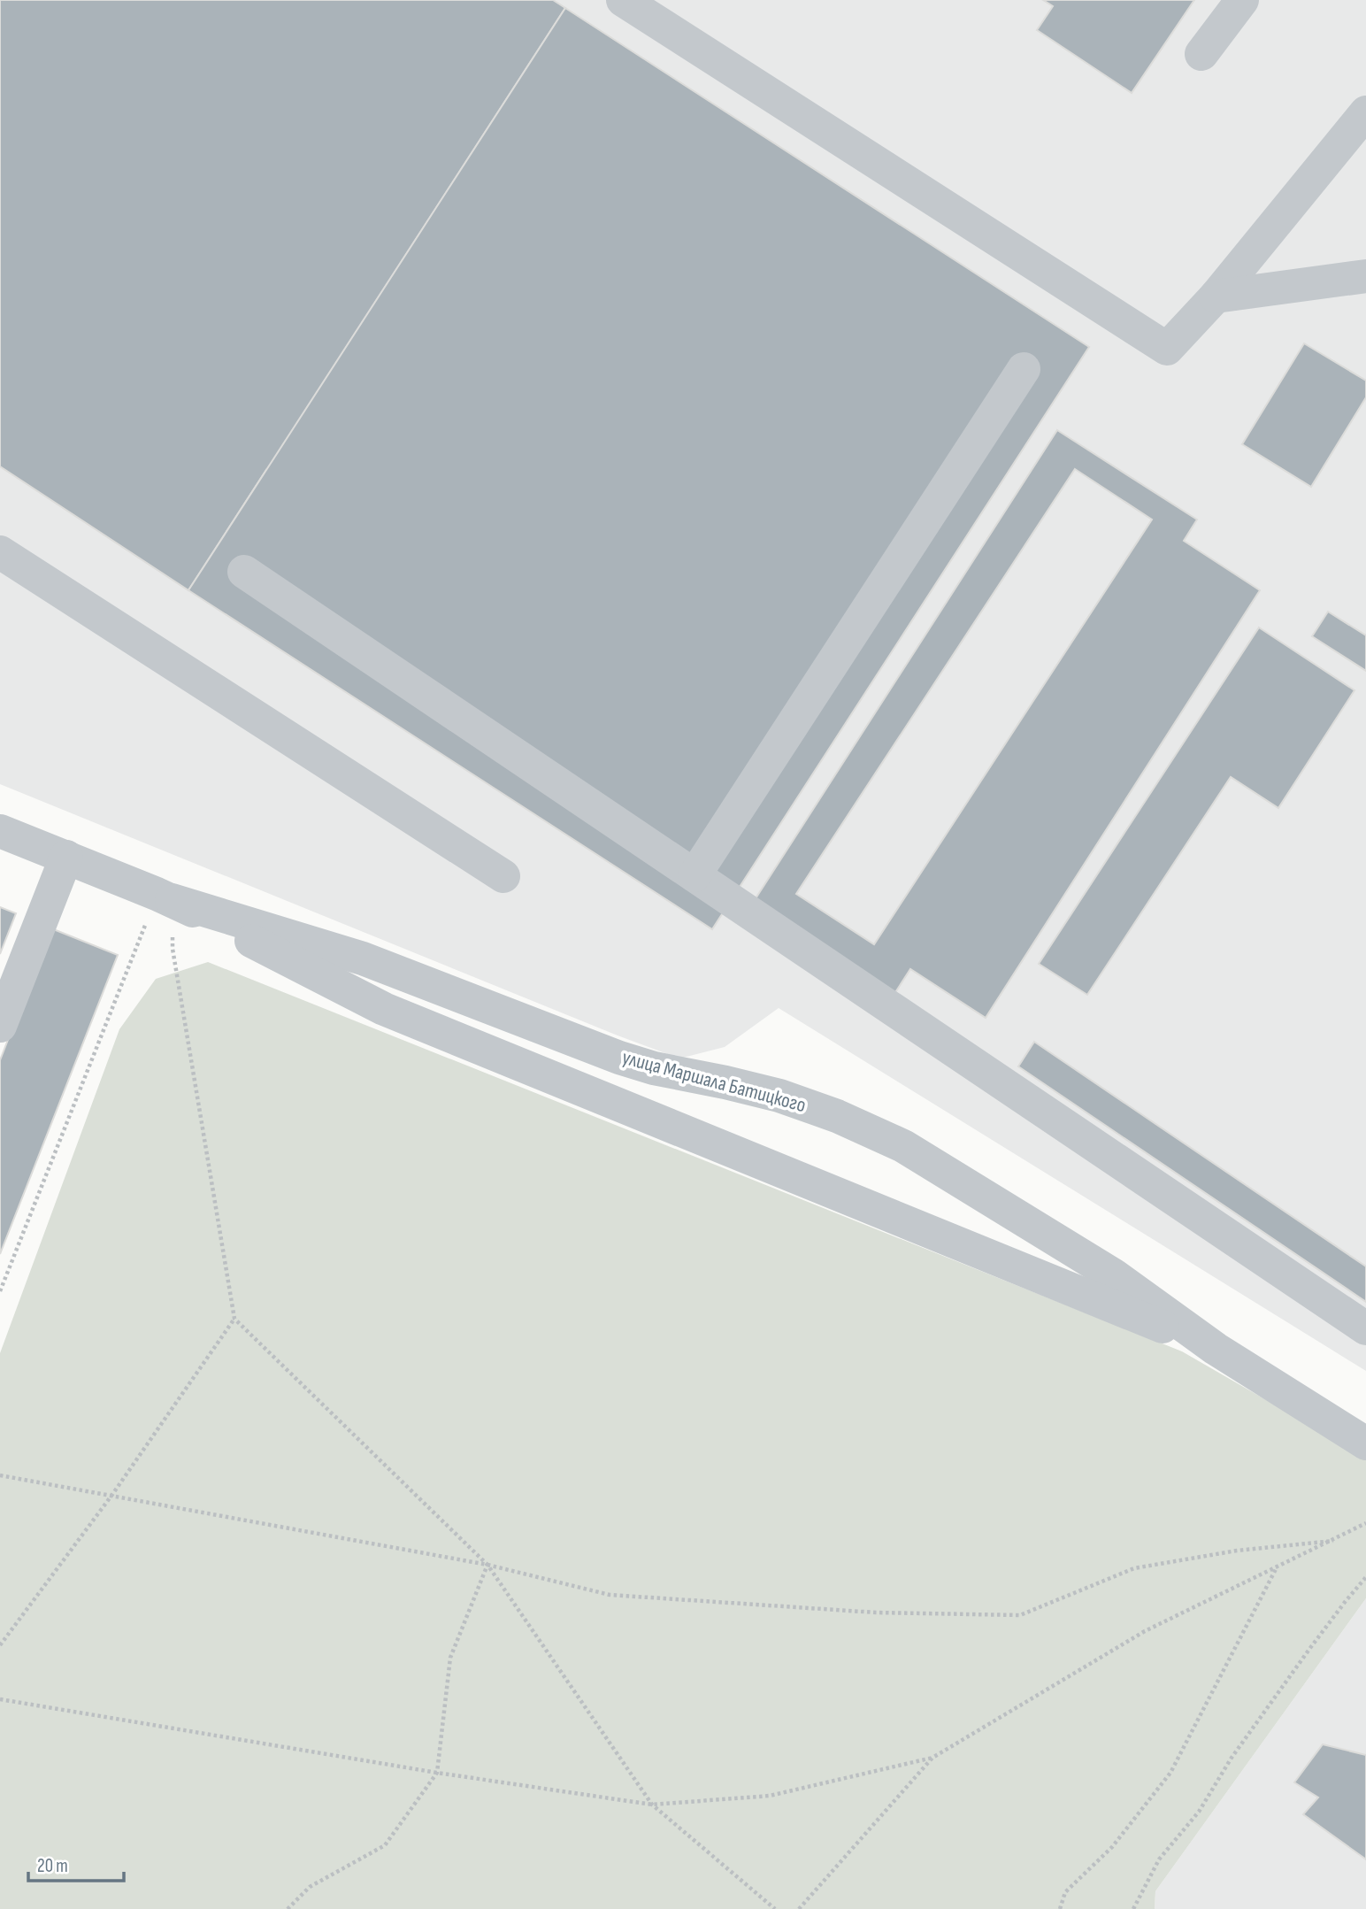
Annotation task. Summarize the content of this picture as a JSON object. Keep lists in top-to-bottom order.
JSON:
{
  "streets": {
    "street": ["улица Маршала Батицкого"]
  },
  "scale_bar": "20 m"
}
